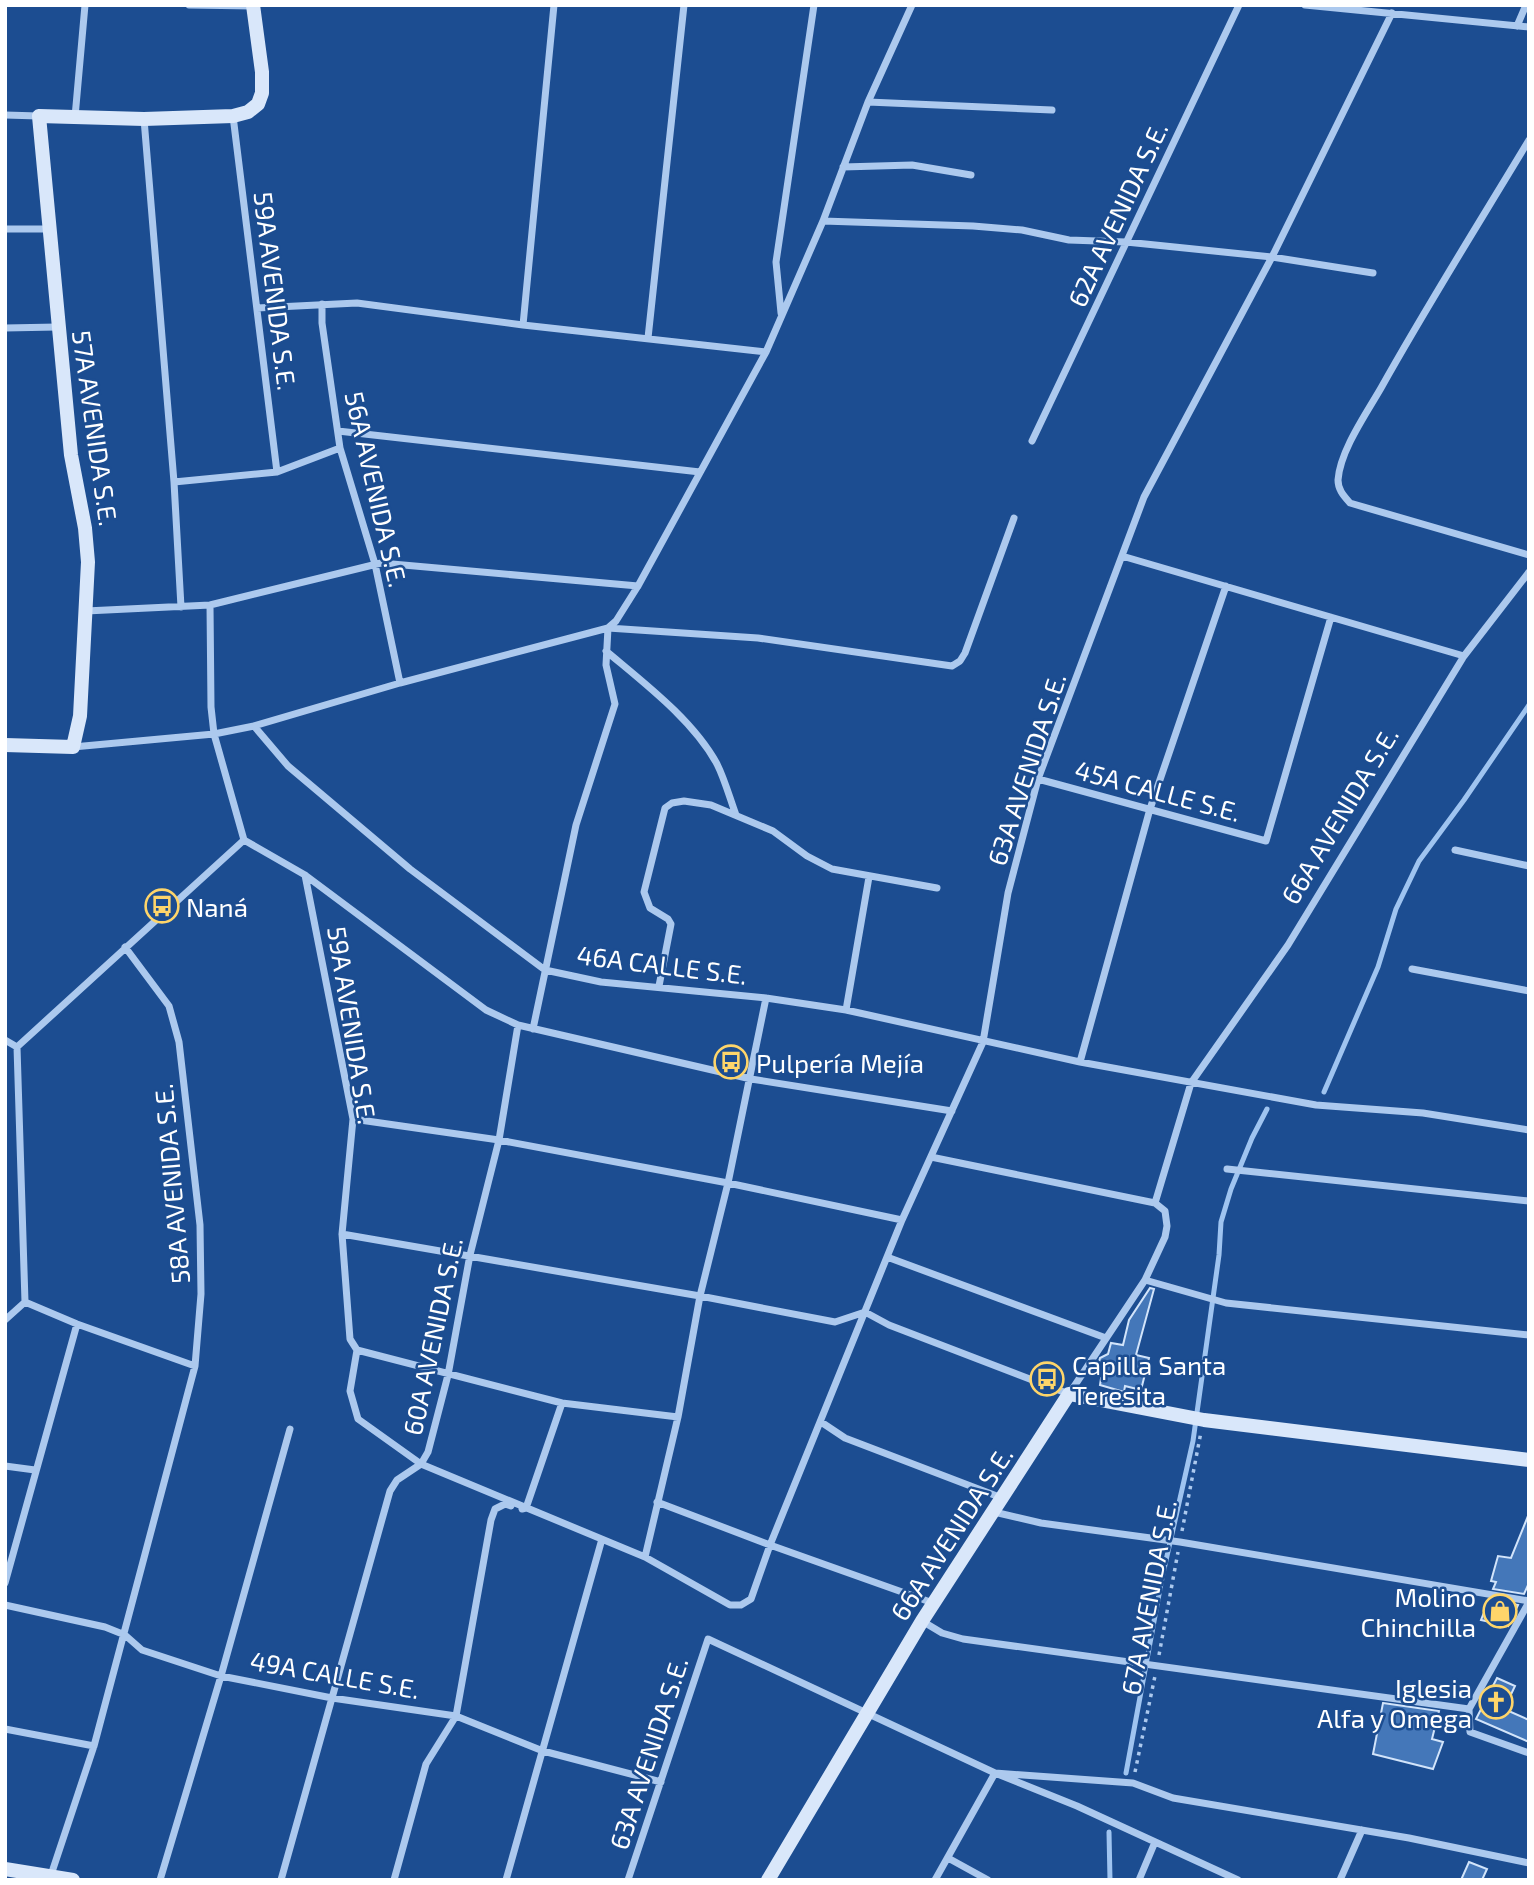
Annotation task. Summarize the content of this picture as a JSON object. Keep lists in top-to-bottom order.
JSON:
{
  "streets": {
    "street": [
      "62A AVENIDA S.E.",
      "59A AVENIDA S.E.",
      "57A AVENIDA S.E.",
      "56A AVENIDA S.E.",
      "63A AVENIDA S.E.",
      "45A CALLE S.E.",
      "66A AVENIDA S.E.",
      "46A CALLE S.E.",
      "58A AVENIDA S.E.",
      "60A AVENIDA S.E.",
      "49A CALLE S.E."
    ],
    "path": ["67A AVENIDA S.E."]
  },
  "crossings": [
    ["63A AVENIDA S.E.", "45A CALLE S.E."],
    ["63A AVENIDA S.E.", "66A AVENIDA S.E."],
    ["63A AVENIDA S.E.", "46A CALLE S.E."],
    ["63A AVENIDA S.E.", "49A CALLE S.E."],
    ["66A AVENIDA S.E.", "46A CALLE S.E."],
    ["58A AVENIDA S.E.", "49A CALLE S.E."],
    ["60A AVENIDA S.E.", "49A CALLE S.E."]
  ],
  "places": {
    "bus stop": ["Naná", "Pulpería Mejía", "Capilla Santa Teresita"],
    "shop": ["Molino Chinchilla"],
    "church": ["Iglesia Alfa y Omega"]
  }
}
